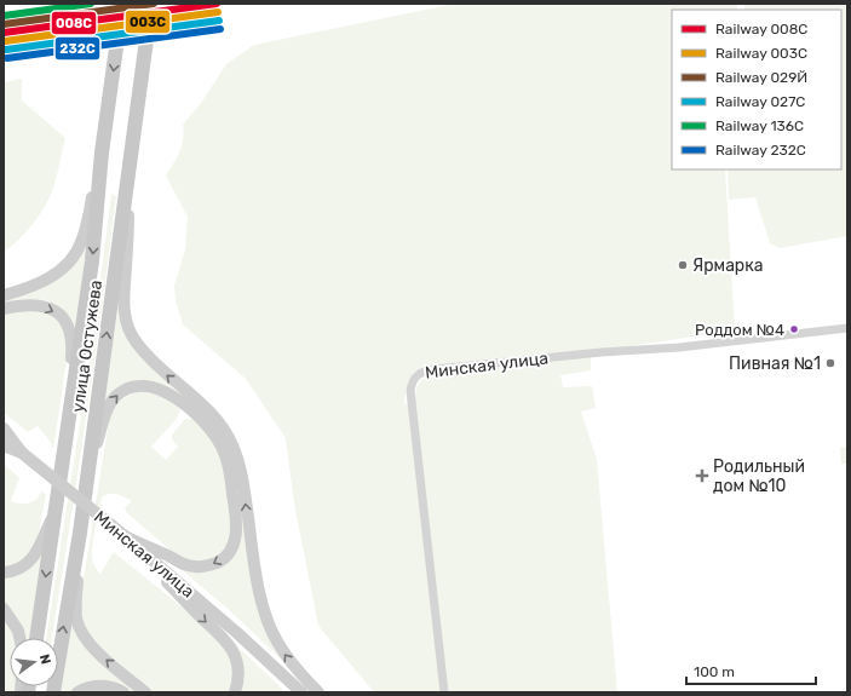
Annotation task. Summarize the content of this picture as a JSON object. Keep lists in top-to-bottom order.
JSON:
{
  "streets": {
    "main road": ["улица Остужева"],
    "street": ["Минская улица"]
  },
  "places": {
    "other": ["Ярмарка", "Роддом №4", "Пивная №1"],
    "health": ["Родильный дом №10"]
  },
  "lines": [
    "rail line 008С",
    "rail line 029Й",
    "rail line 136С",
    "rail line 003С",
    "rail line 027С",
    "rail line 232C"
  ],
  "legend": [
    "Railway 008С",
    "Railway 003С",
    "Railway 029Й",
    "Railway 027С",
    "Railway 136С",
    "Railway 232C"
  ],
  "scale_bar": "100 m",
  "north": "right"
}
